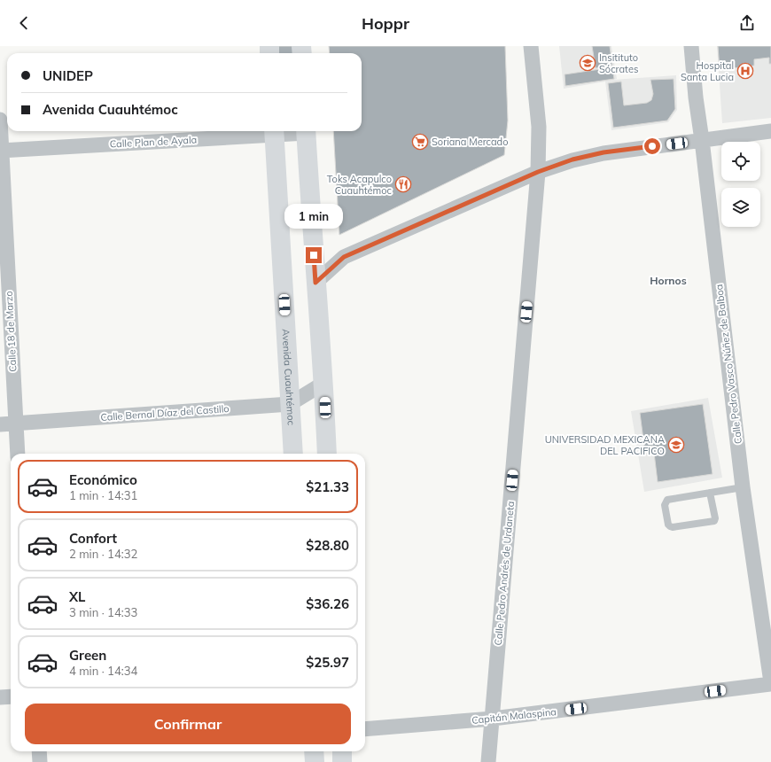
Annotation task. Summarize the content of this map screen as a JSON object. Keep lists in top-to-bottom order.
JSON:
{
  "streets": {
    "main road": ["Avenida Cuauhtémoc"],
    "street": [
      "Calle Plan de Ayala",
      "Calle 18 de Marzo",
      "Calle Pedro Vasco Núñez de Balboa",
      "Calle Bernal Díaz del Castillo",
      "Calle Pedro Andrés de Urdaneta",
      "Capitán Malaspina"
    ]
  },
  "crossings": [
    ["Calle Plan de Ayala", "Calle 18 de Marzo"],
    ["Calle Plan de Ayala", "Avenida Cuauhtémoc"],
    ["Calle 18 de Marzo", "Calle Bernal Díaz del Castillo"],
    ["Calle Pedro Vasco Núñez de Balboa", "Capitán Malaspina"],
    ["Avenida Cuauhtémoc", "Calle Bernal Díaz del Castillo"],
    ["Calle Pedro Andrés de Urdaneta", "Capitán Malaspina"]
  ],
  "districts": ["Hornos"],
  "places": {
    "school or university": ["Insitituto Sócrates", "UNIVERSIDAD MEXICANA DEL PACIFICO"],
    "hospital": ["Hospital Santa Lucia"],
    "supermarket": ["Soriana Mercado"],
    "restaurant": ["Toks Acapulco Cuauhtémoc"]
  },
  "page": {
    "header": "Hoppr",
    "banner": ["UNIDEP", "Avenida Cuauhtémoc"],
    "bubble": "1 min",
    "list": [
      {
        "name": "Económico",
        "note": "1 min · 14:31",
        "value": "$21.33"
      },
      {
        "name": "Confort",
        "note": "2 min · 14:32",
        "value": "$28.80"
      },
      {
        "name": "XL",
        "note": "3 min · 14:33",
        "value": "$36.26"
      },
      {
        "name": "Green",
        "note": "4 min · 14:34",
        "value": "$25.97"
      }
    ],
    "buttons": "Confirmar"
  }
}
